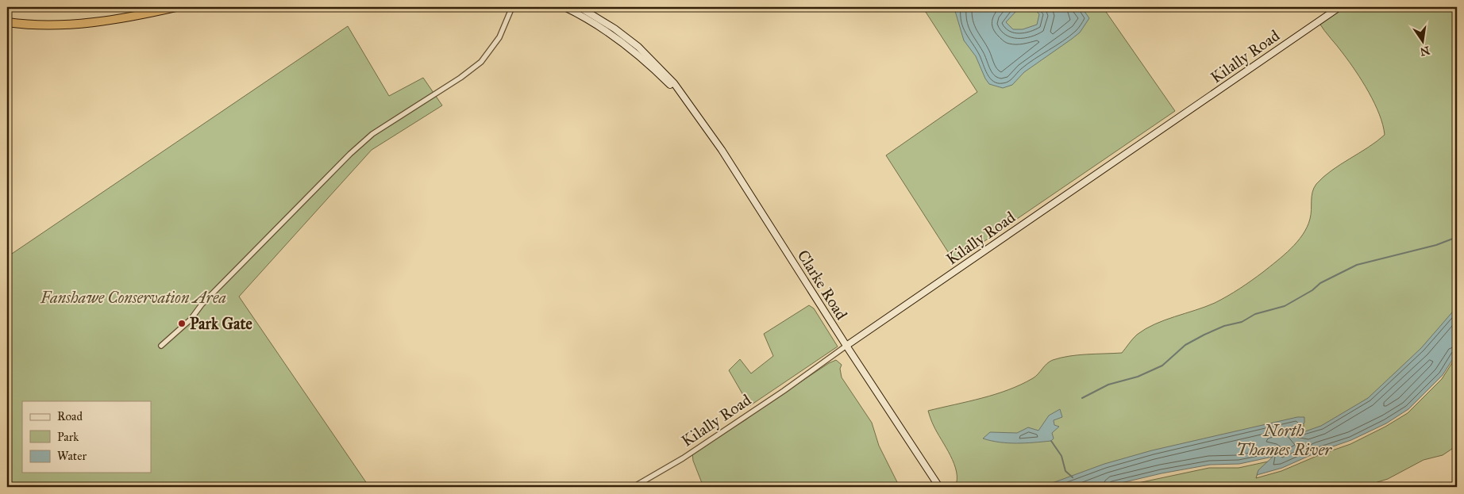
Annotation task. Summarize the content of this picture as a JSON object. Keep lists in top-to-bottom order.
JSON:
{
  "streets": {
    "main road": ["Kilally Road", "Clarke Road"]
  },
  "crossings": [
    ["Kilally Road", "Clarke Road"]
  ],
  "water": ["North Thames River"],
  "parks": ["Fanshawe Conservation Area"],
  "places": ["Park Gate"],
  "legend": ["Road", "Park", "Water"],
  "north": "bottom"
}
